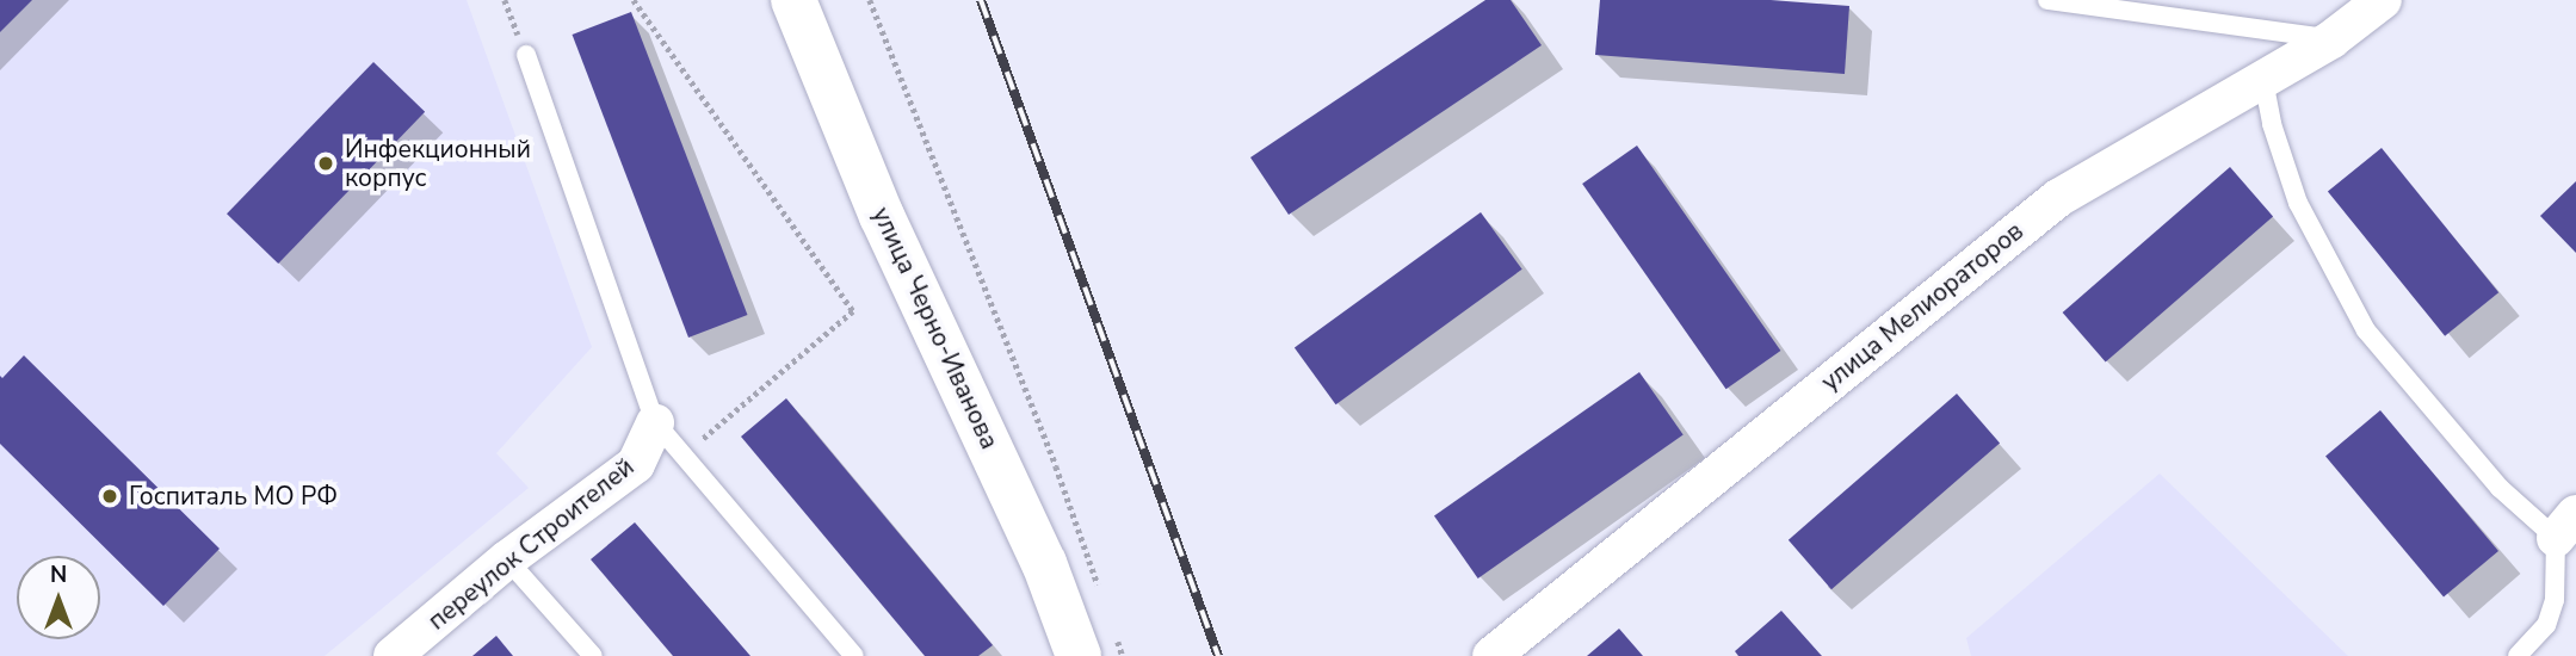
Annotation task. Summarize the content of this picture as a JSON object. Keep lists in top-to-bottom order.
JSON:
{
  "streets": {
    "main road": ["улица Черно-Иванова"],
    "street": ["улица Мелиораторов", "переулок Строителей"]
  },
  "places": ["Инфекционный корпус", "Госпиталь МО РФ"],
  "north": "top"
}
